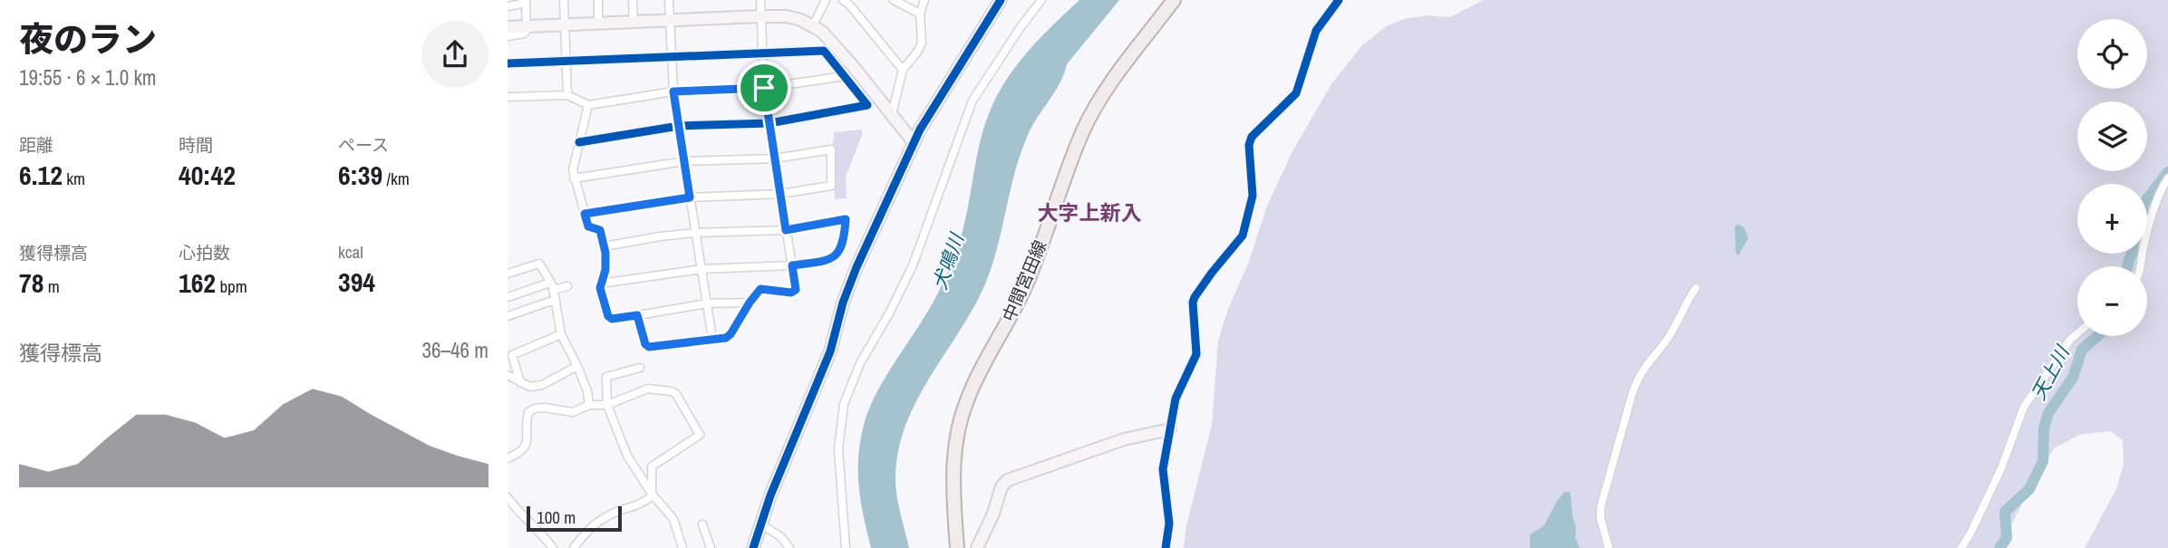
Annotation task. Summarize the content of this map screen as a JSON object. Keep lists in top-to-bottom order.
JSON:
{
  "streets": {
    "main road": ["中間宮田線"]
  },
  "districts": ["大字上新入"],
  "water": ["犬鳴川", "天上川"],
  "scale_bar": "100 m",
  "page": {
    "heading": ["夜のラン", "19:55 · 6 × 1.0 km"],
    "map_buttons": ["+", "−"],
    "stats": [
      ["距離", "6.12 km"],
      ["時間", "40:42"],
      ["ペース", "6:39 /km"],
      ["獲得標高", "78 m"],
      ["心拍数", "162 bpm"],
      ["kcal", "394"]
    ],
    "chart": ["獲得標高", "36–46 m"],
    "scale": "100 m"
  }
}
